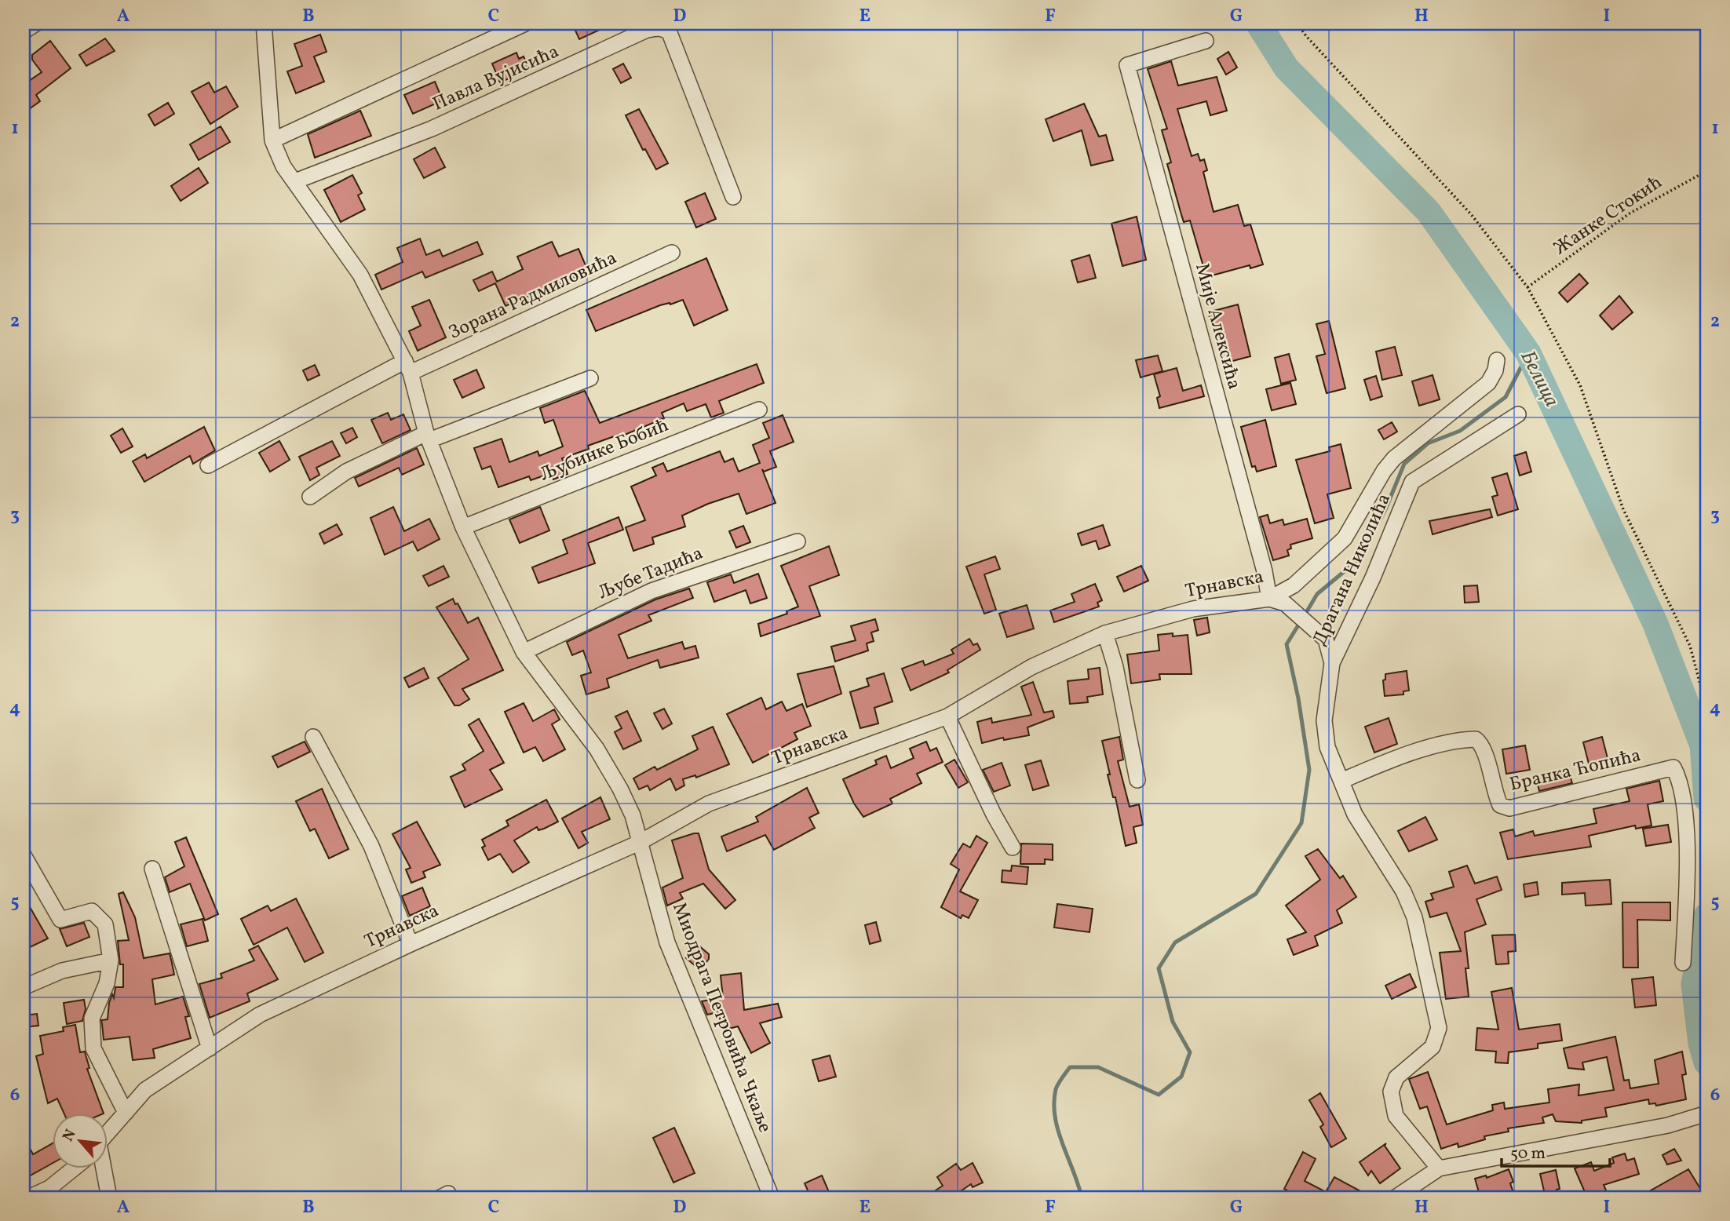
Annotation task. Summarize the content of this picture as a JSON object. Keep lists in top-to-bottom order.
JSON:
{
  "streets": {
    "street": [
      "Павла Вујисића",
      "Зорана Радмиловића",
      "Мије Алексића",
      "Љубинке Бобић",
      "Драгана Николића",
      "Љубе Тадића",
      "Трнавска",
      "Бранка Ћопића",
      "Миодрага Петровића Чкаље"
    ],
    "path": ["Жанке Стокић"]
  },
  "crossings": [
    ["Павла Вујисића", "Миодрага Петровића Чкаље"],
    ["Зорана Радмиловића", "Миодрага Петровића Чкаље"],
    ["Мије Алексића", "Трнавска"],
    ["Љубинке Бобић", "Миодрага Петровића Чкаље"],
    ["Драгана Николића", "Бранка Ћопића"],
    ["Љубе Тадића", "Миодрага Петровића Чкаље"],
    ["Трнавска", "Миодрага Петровића Чкаље"]
  ],
  "water": ["Белица"],
  "scale_bar": "50 m",
  "north": "top left",
  "grid": {
    "columns": [
      "A",
      "B",
      "C",
      "D",
      "E",
      "F",
      "G",
      "H",
      "I"
    ],
    "rows": [
      "1",
      "2",
      "3",
      "4",
      "5",
      "6"
    ]
  }
}
